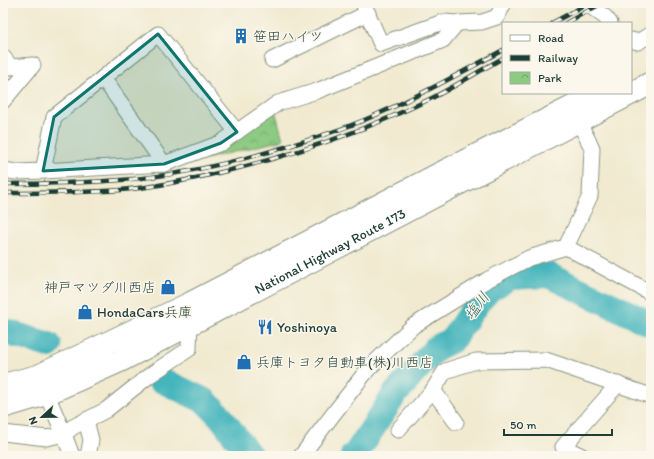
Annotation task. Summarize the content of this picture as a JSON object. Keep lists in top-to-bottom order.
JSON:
{
  "streets": {
    "highway": ["National Highway Route 173"]
  },
  "water": ["塩川"],
  "places": {
    "building": ["笹田ハイツ"],
    "shop": ["神戸マツダ川西店", "HondaCars兵庫", "兵庫トヨタ自動車(株)川西店"],
    "restaurant": ["Yoshinoya"]
  },
  "legend": ["Road", "Railway", "Park"],
  "scale_bar": "50 m",
  "north": "left"
}
